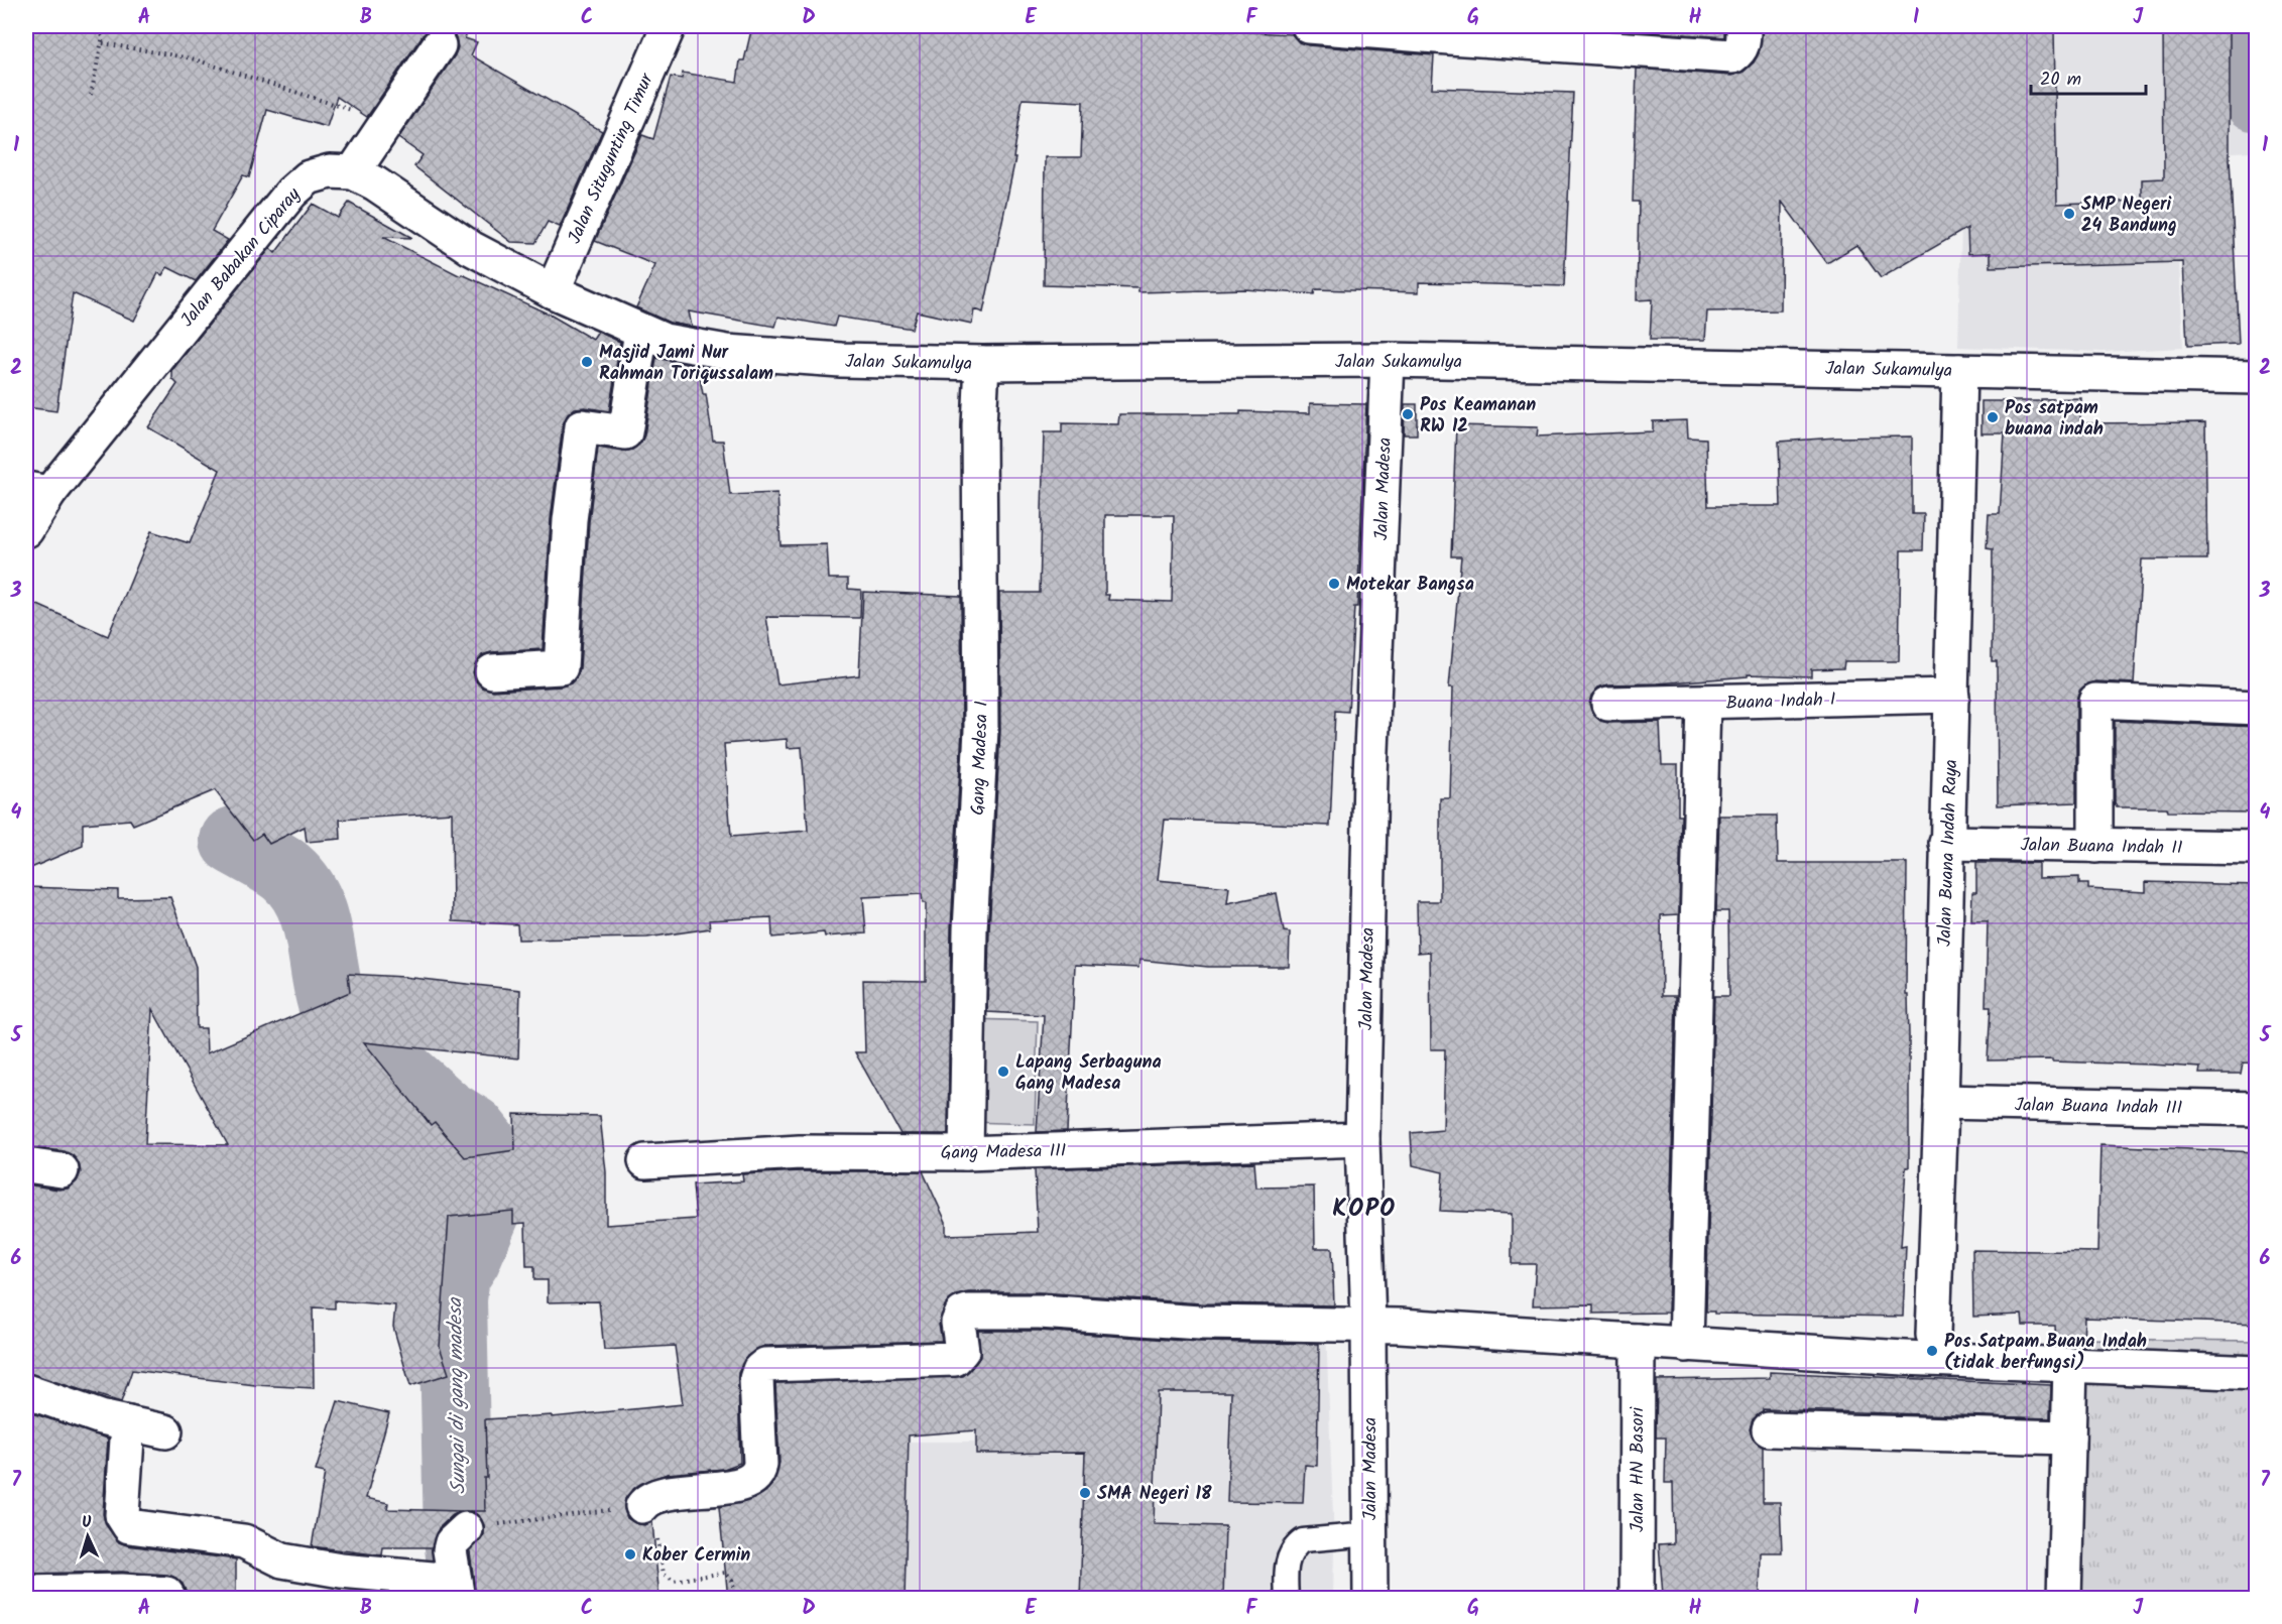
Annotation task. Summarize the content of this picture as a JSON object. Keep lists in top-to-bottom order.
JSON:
{
  "streets": {
    "street": [
      "Jalan Situgunting Timur",
      "Jalan Babakan Ciparay",
      "Jalan Sukamulya",
      "Jalan Madesa",
      "Buana Indah I",
      "Gang Madesa I",
      "Jalan Buana Indah II",
      "Jalan Buana Indah Raya",
      "Jalan Buana Indah III",
      "Gang Madesa III",
      "Jalan HN Basori"
    ]
  },
  "crossings": [
    ["Jalan Situgunting Timur", "Jalan Babakan Ciparay"],
    ["Jalan Situgunting Timur", "Jalan Sukamulya"],
    ["Jalan Babakan Ciparay", "Jalan Sukamulya"],
    ["Jalan Sukamulya", "Jalan Madesa"],
    ["Jalan Sukamulya", "Gang Madesa I"],
    ["Jalan Sukamulya", "Jalan Buana Indah Raya"],
    ["Jalan Madesa", "Gang Madesa III"],
    ["Buana Indah I", "Jalan Buana Indah Raya"],
    ["Gang Madesa I", "Gang Madesa III"],
    ["Jalan Buana Indah II", "Jalan Buana Indah Raya"],
    ["Jalan Buana Indah Raya", "Jalan Buana Indah III"]
  ],
  "districts": ["KOPO"],
  "water": ["Sungai di gang madesa"],
  "places": [
    "SMP Negeri 24 Bandung",
    "Masjid Jami Nur Rahman Toriqussalam",
    "Pos Keamanan RW 12",
    "Pos satpam buana indah",
    "Motekar Bangsa",
    "Lapang Serbaguna Gang Madesa",
    "Pos Satpam Buana Indah (tidak berfungsi)",
    "SMA Negeri 18",
    "Kober Cermin"
  ],
  "scale_bar": "20 m",
  "north": "top",
  "grid": {
    "columns": [
      "A",
      "B",
      "C",
      "D",
      "E",
      "F",
      "G",
      "H",
      "I",
      "J"
    ],
    "rows": [
      "1",
      "2",
      "3",
      "4",
      "5",
      "6",
      "7"
    ]
  }
}
